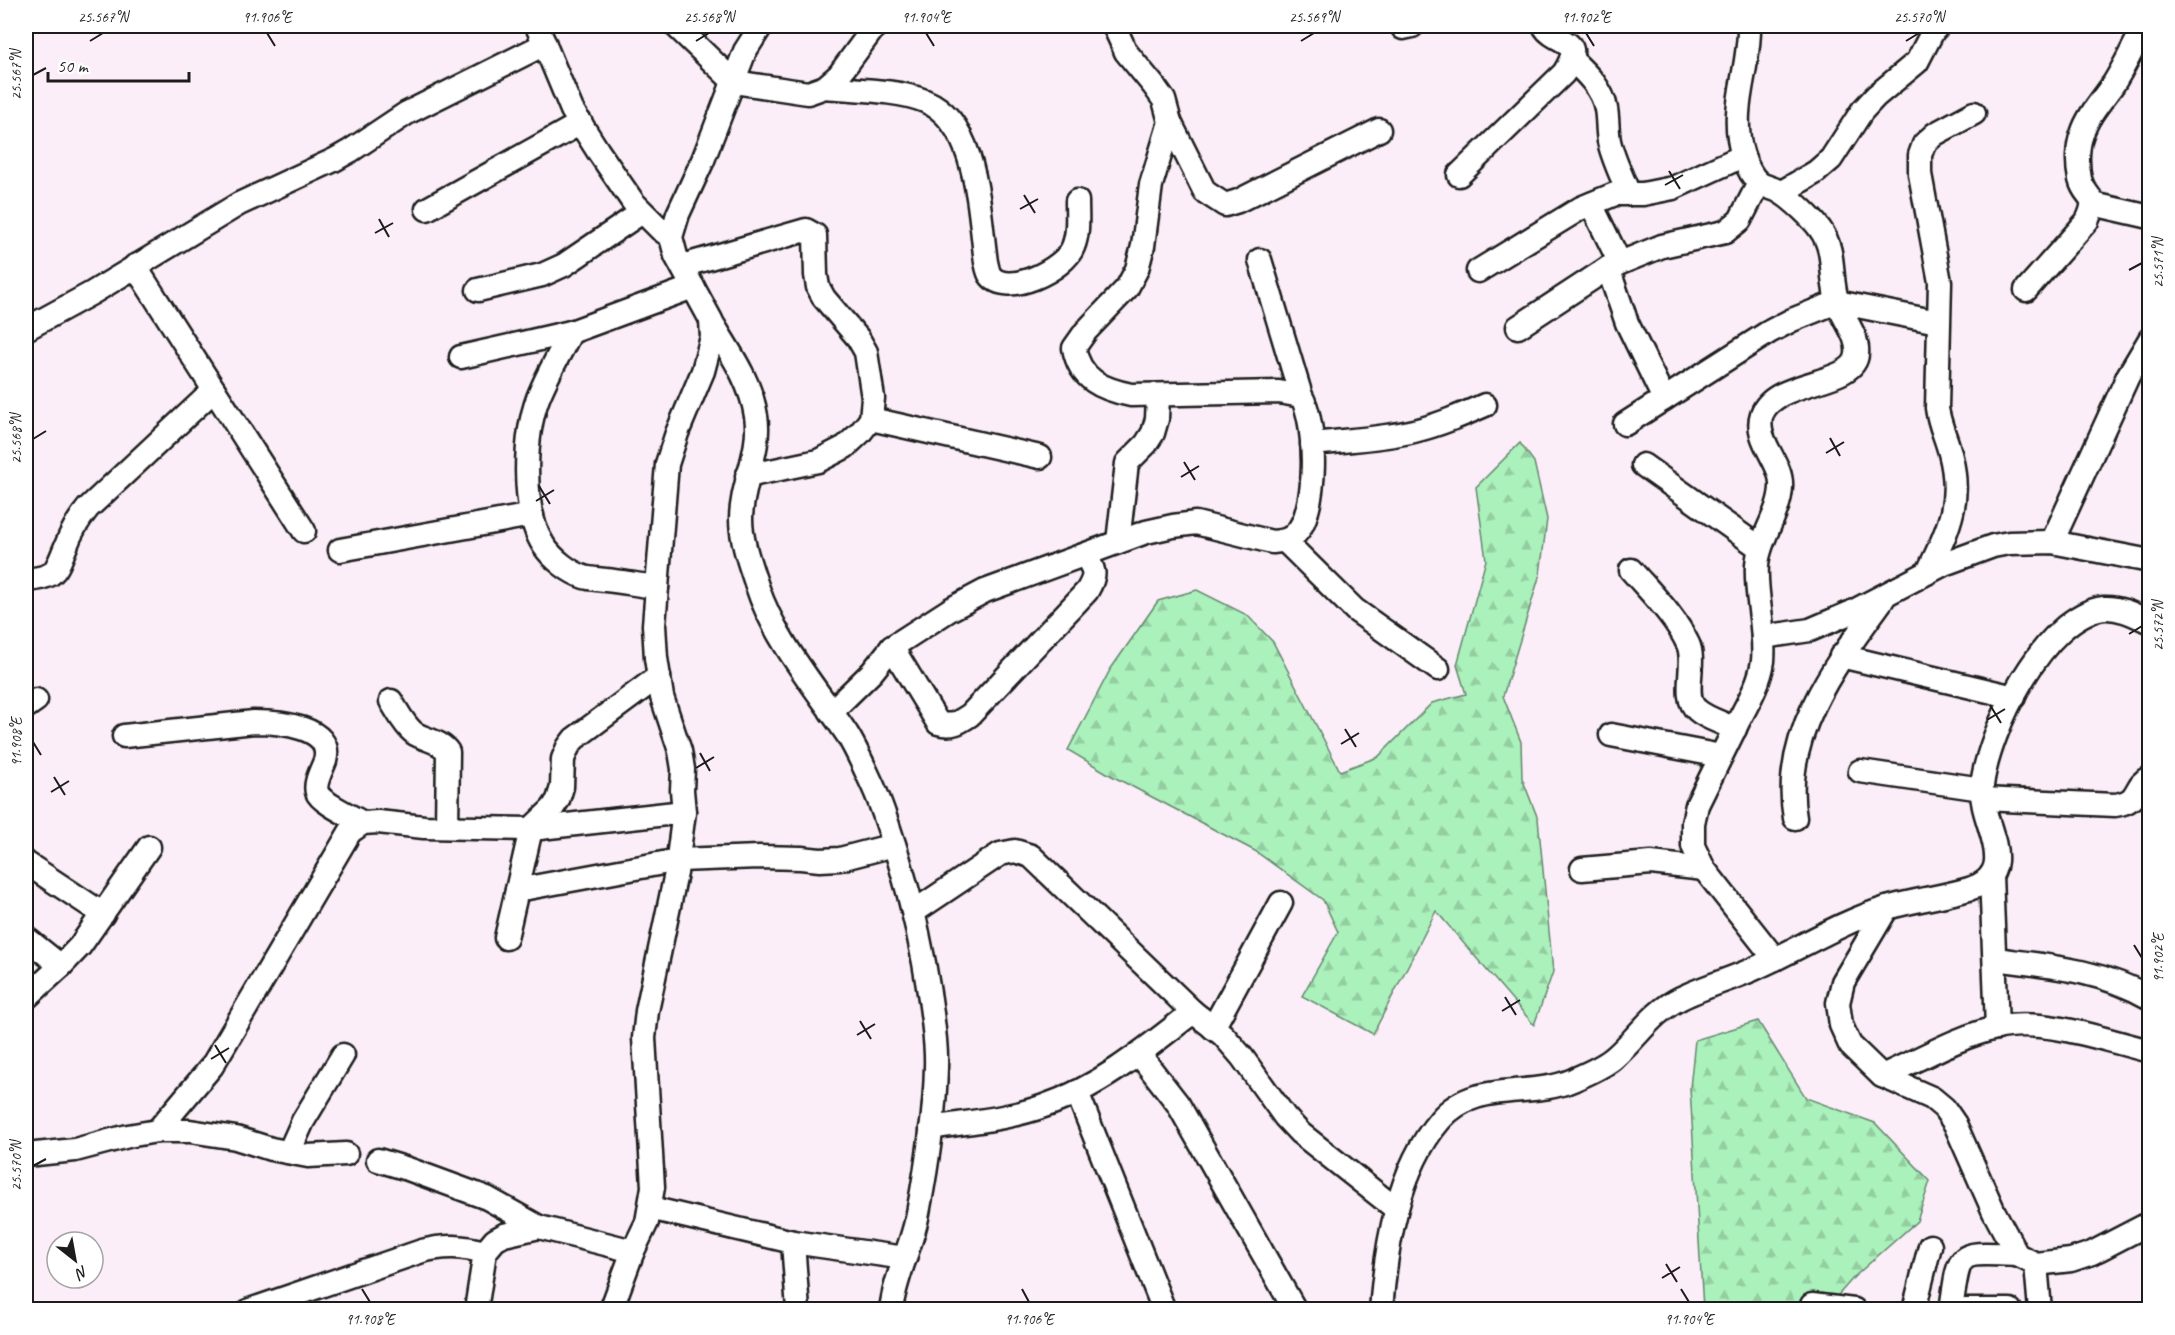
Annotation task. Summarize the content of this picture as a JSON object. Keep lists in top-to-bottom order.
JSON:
{
  "scale_bar": "50 m",
  "north": "bottom right",
  "coordinates": [
    "25.567°N",
    "91.906°E",
    "25.568°N",
    "91.904°E",
    "25.569°N",
    "91.902°E",
    "25.570°N",
    "25.571°N",
    "25.572°N",
    "91.908°E"
  ]
}
